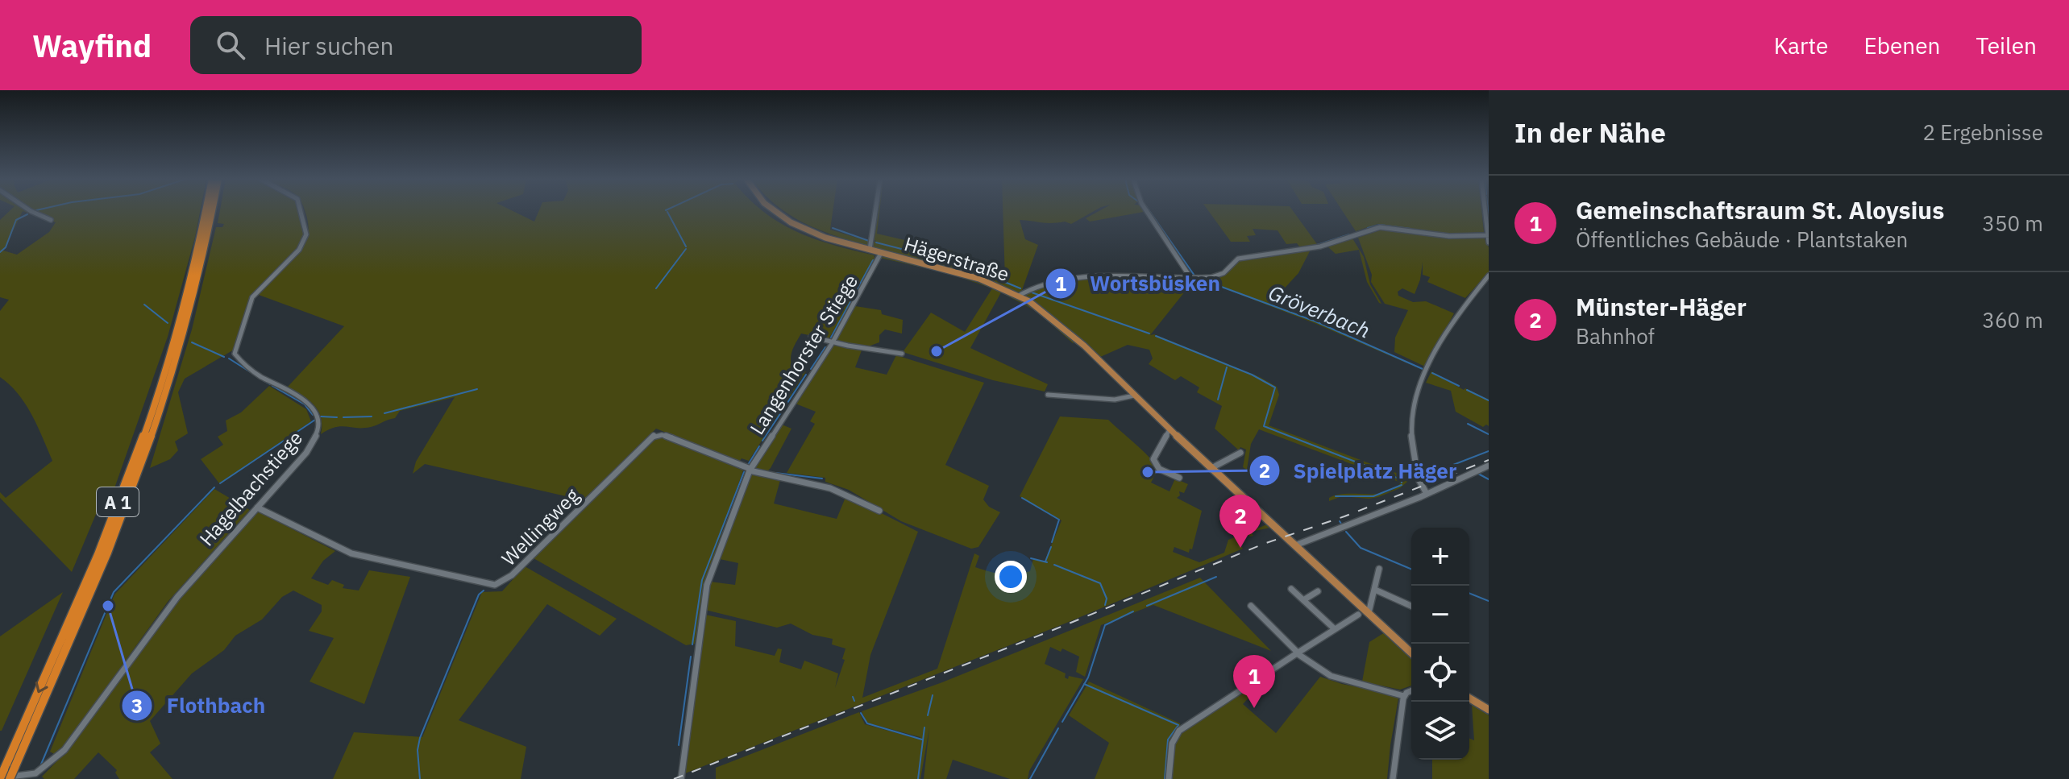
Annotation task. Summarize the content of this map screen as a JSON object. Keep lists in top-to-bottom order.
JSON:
{
  "streets": {
    "highway": ["A 1"],
    "main road": ["Hägerstraße"],
    "street": ["Langenhorster Stiege", "Hagelbachstiege", "Wellingweg"]
  },
  "crossings": [
    ["Hägerstraße", "Langenhorster Stiege"],
    ["Langenhorster Stiege", "Wellingweg"],
    ["Hagelbachstiege", "A 1"],
    ["Hagelbachstiege", "Wellingweg"]
  ],
  "water": ["Gröverbach"],
  "places": ["Wortsbüsken", "Spielplatz Häger", "Flothbach"],
  "page": {
    "header": "Wayfind",
    "search": "Hier suchen",
    "nav": ["Karte", "Ebenen", "Teilen"],
    "heading": ["In der Nähe", "2 Ergebnisse"],
    "list": [
      {
        "mark": "1",
        "name": "Gemeinschaftsraum St. Aloysius",
        "note": "Öffentliches Gebäude · Plantstaken",
        "value": "350 m"
      },
      {
        "mark": "2",
        "name": "Münster-Häger",
        "note": "Bahnhof",
        "value": "360 m"
      }
    ],
    "pins": ["2", "1"],
    "map_buttons": ["+", "−"]
  }
}
